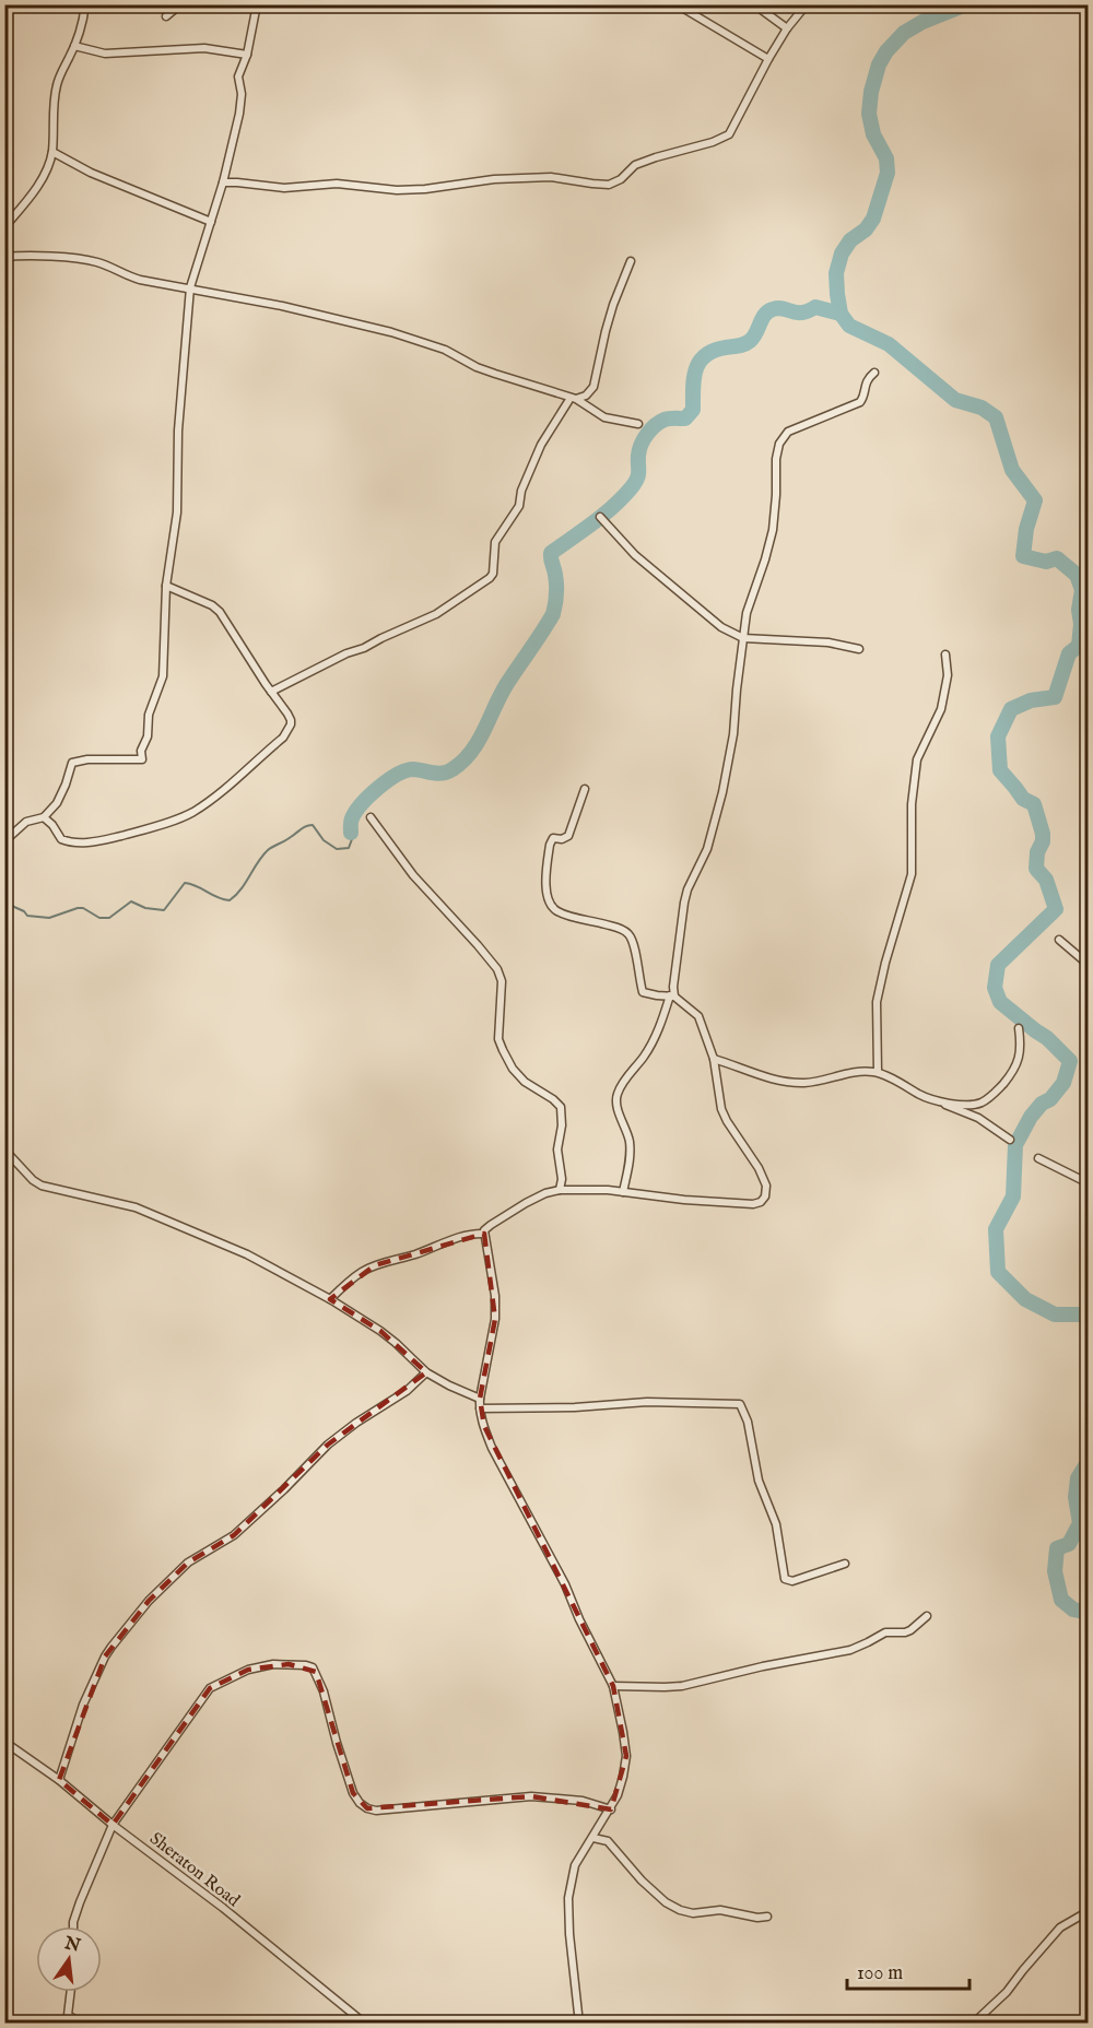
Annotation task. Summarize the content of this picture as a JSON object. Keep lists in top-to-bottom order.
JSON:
{
  "streets": {
    "street": ["Sheraton Road"]
  },
  "scale_bar": "100 m",
  "north": "top"
}
